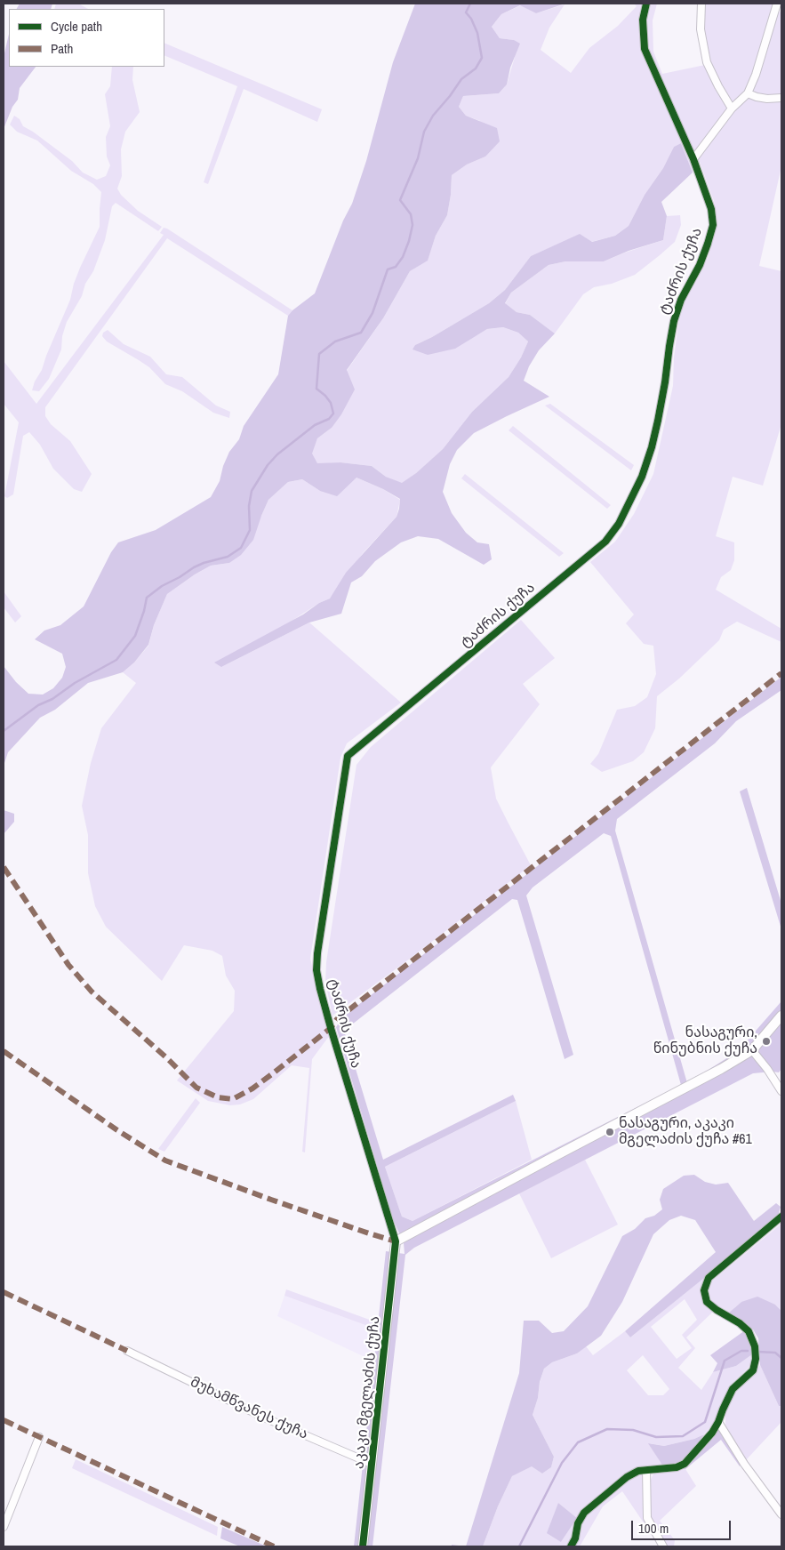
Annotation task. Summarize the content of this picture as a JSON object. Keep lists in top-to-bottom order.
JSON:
{
  "streets": {
    "street": ["ტაძრის ქუჩა", "აკაკი მგელაძის ქუჩა", "მუხამწვანეს ქუჩა"]
  },
  "crossings": [
    ["ტაძრის ქუჩა", "აკაკი მგელაძის ქუჩა"],
    ["აკაკი მგელაძის ქუჩა", "მუხამწვანეს ქუჩა"]
  ],
  "places": ["ნასაგური, წინუბნის ქუჩა", "ნასაგური, აკაკი მგელაძის ქუჩა #61"],
  "legend": ["Cycle path", "Path"],
  "scale_bar": "100 m"
}
